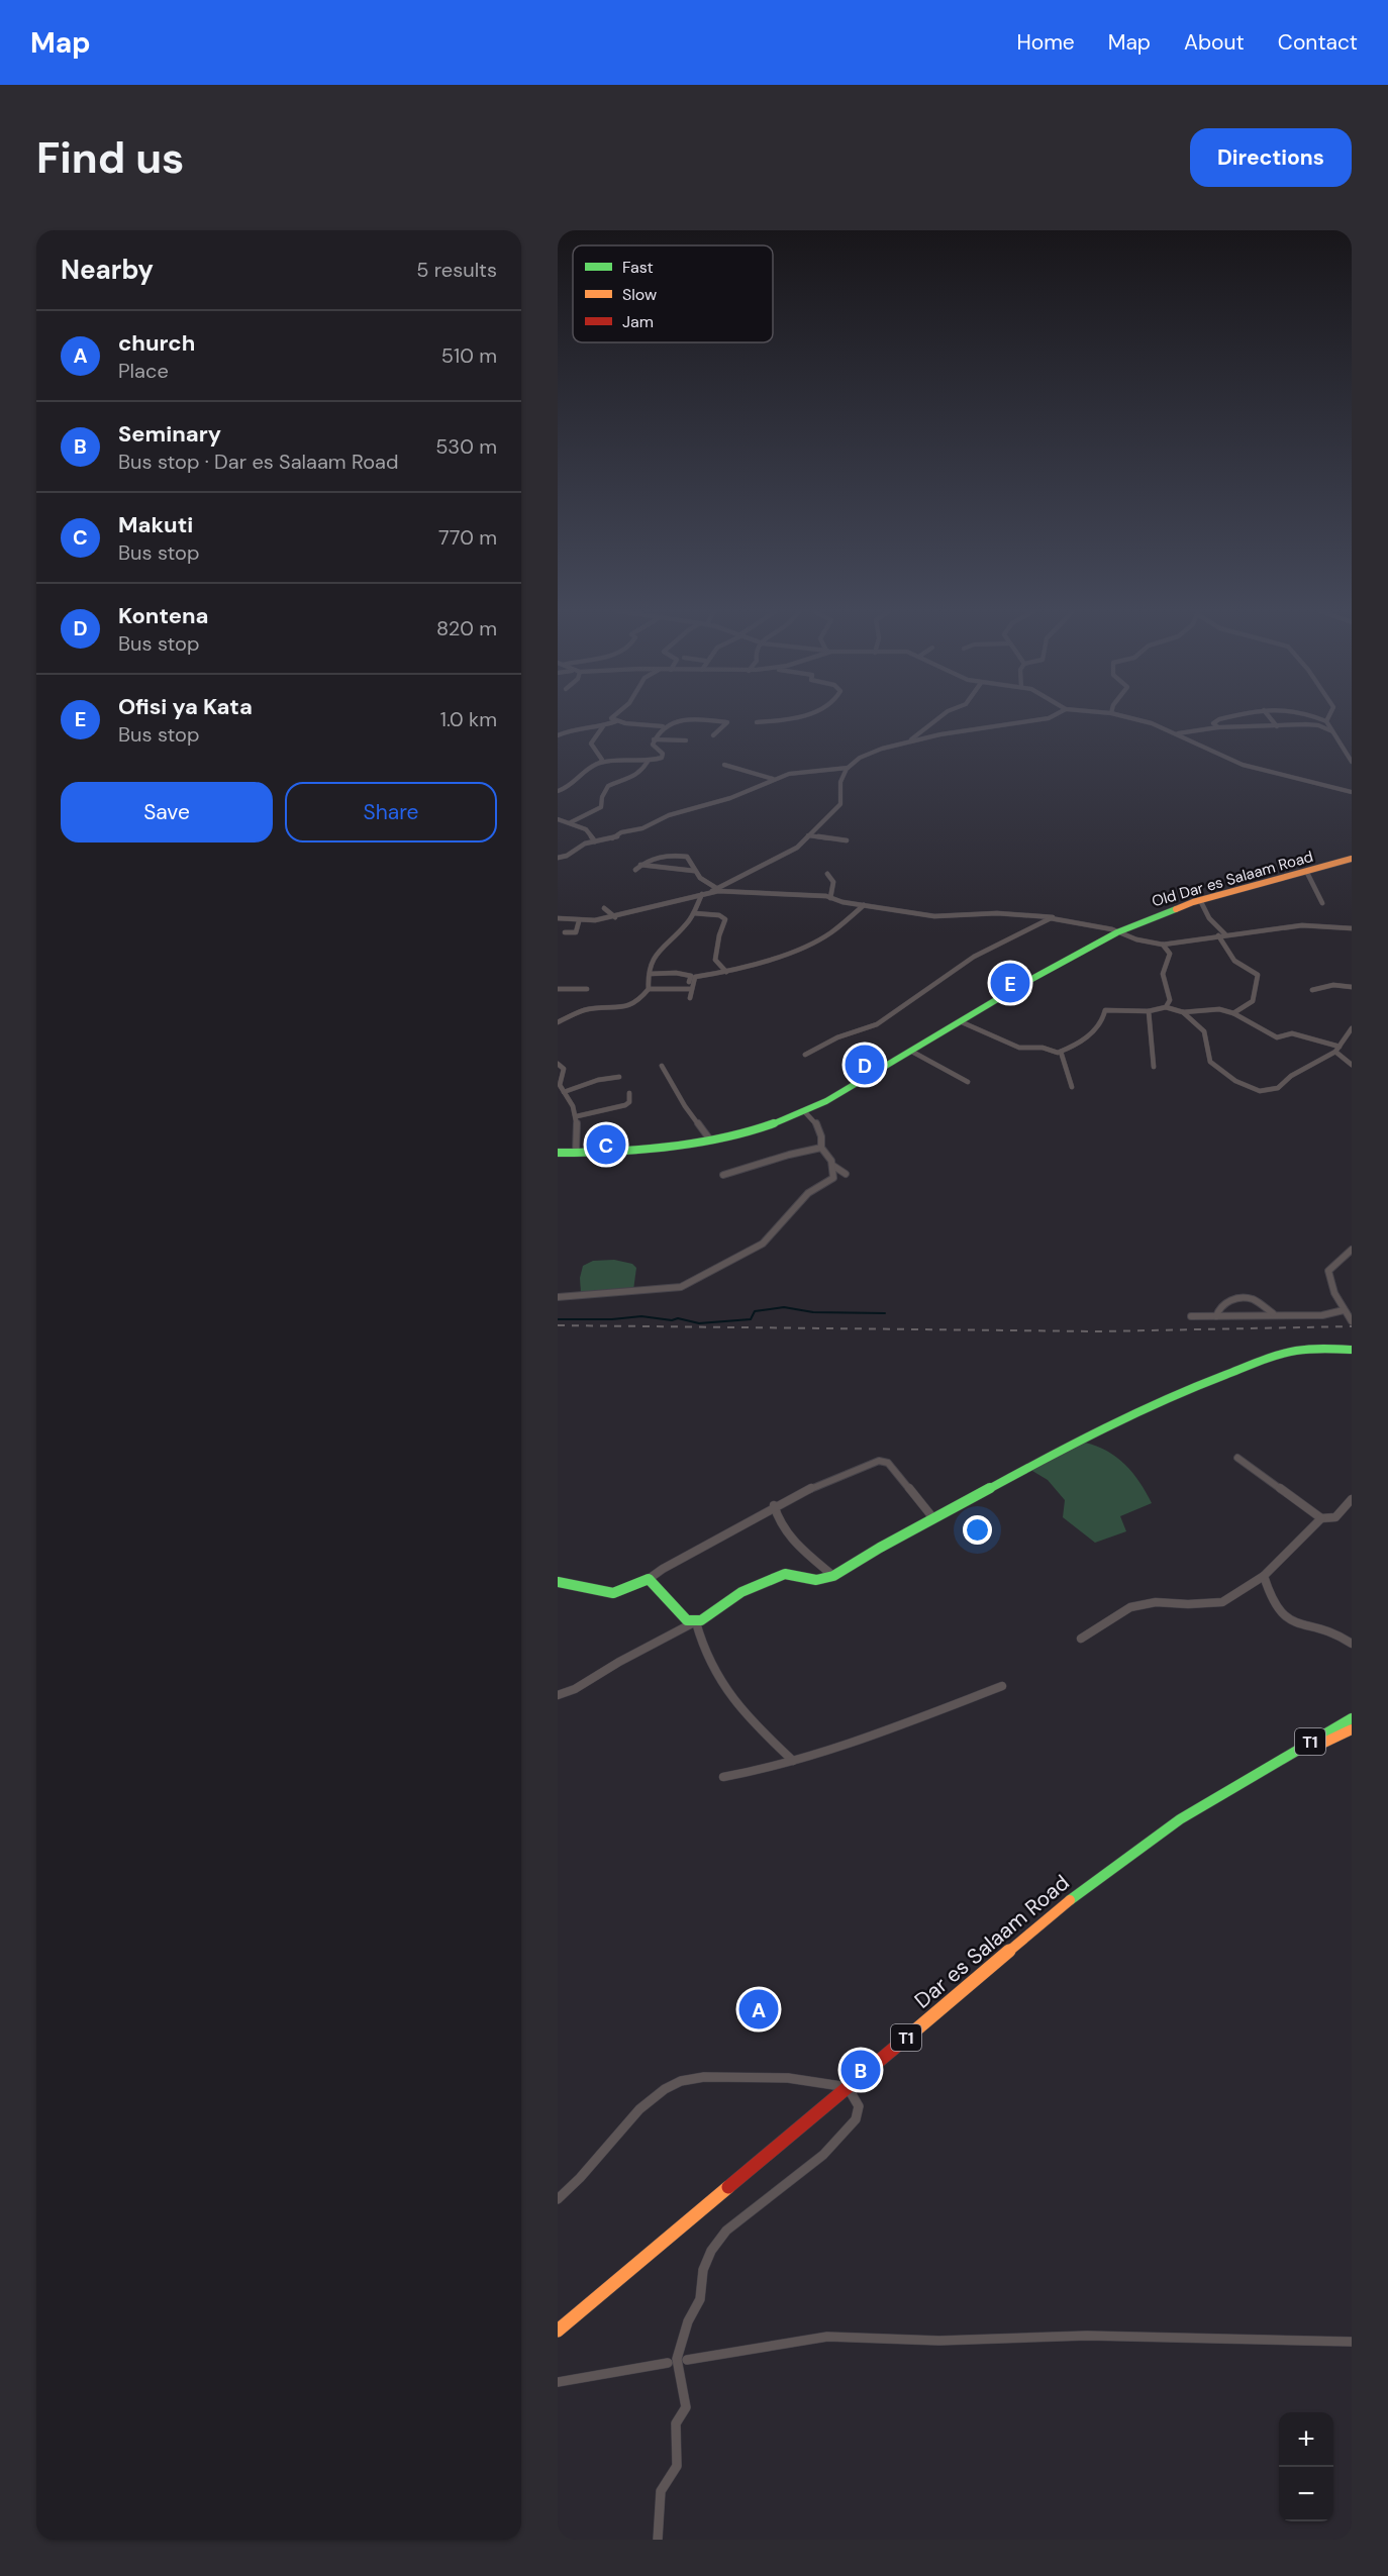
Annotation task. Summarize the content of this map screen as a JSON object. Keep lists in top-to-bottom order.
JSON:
{
  "streets": {
    "main road": ["Old Dar es Salaam Road", "T1", "Dar es Salaam Road"]
  },
  "legend": ["Fast", "Slow", "Jam"],
  "page": {
    "header": "Map",
    "nav": [
      "Home",
      "Map",
      "About",
      "Contact"
    ],
    "buttons": [
      "Directions",
      ["Save", "Share"]
    ],
    "title": "Find us",
    "heading": ["Nearby", "5 results"],
    "list": [
      {
        "mark": "A",
        "name": "church",
        "note": "Place",
        "value": "510 m"
      },
      {
        "mark": "B",
        "name": "Seminary",
        "note": "Bus stop · Dar es Salaam Road",
        "value": "530 m"
      },
      {
        "mark": "C",
        "name": "Makuti",
        "note": "Bus stop",
        "value": "770 m"
      },
      {
        "mark": "D",
        "name": "Kontena",
        "note": "Bus stop",
        "value": "820 m"
      },
      {
        "mark": "E",
        "name": "Ofisi ya Kata",
        "note": "Bus stop",
        "value": "1.0 km"
      }
    ],
    "pins": [
      "E",
      "D",
      "C",
      "A",
      "B"
    ],
    "map_buttons": ["+", "−"]
  }
}
